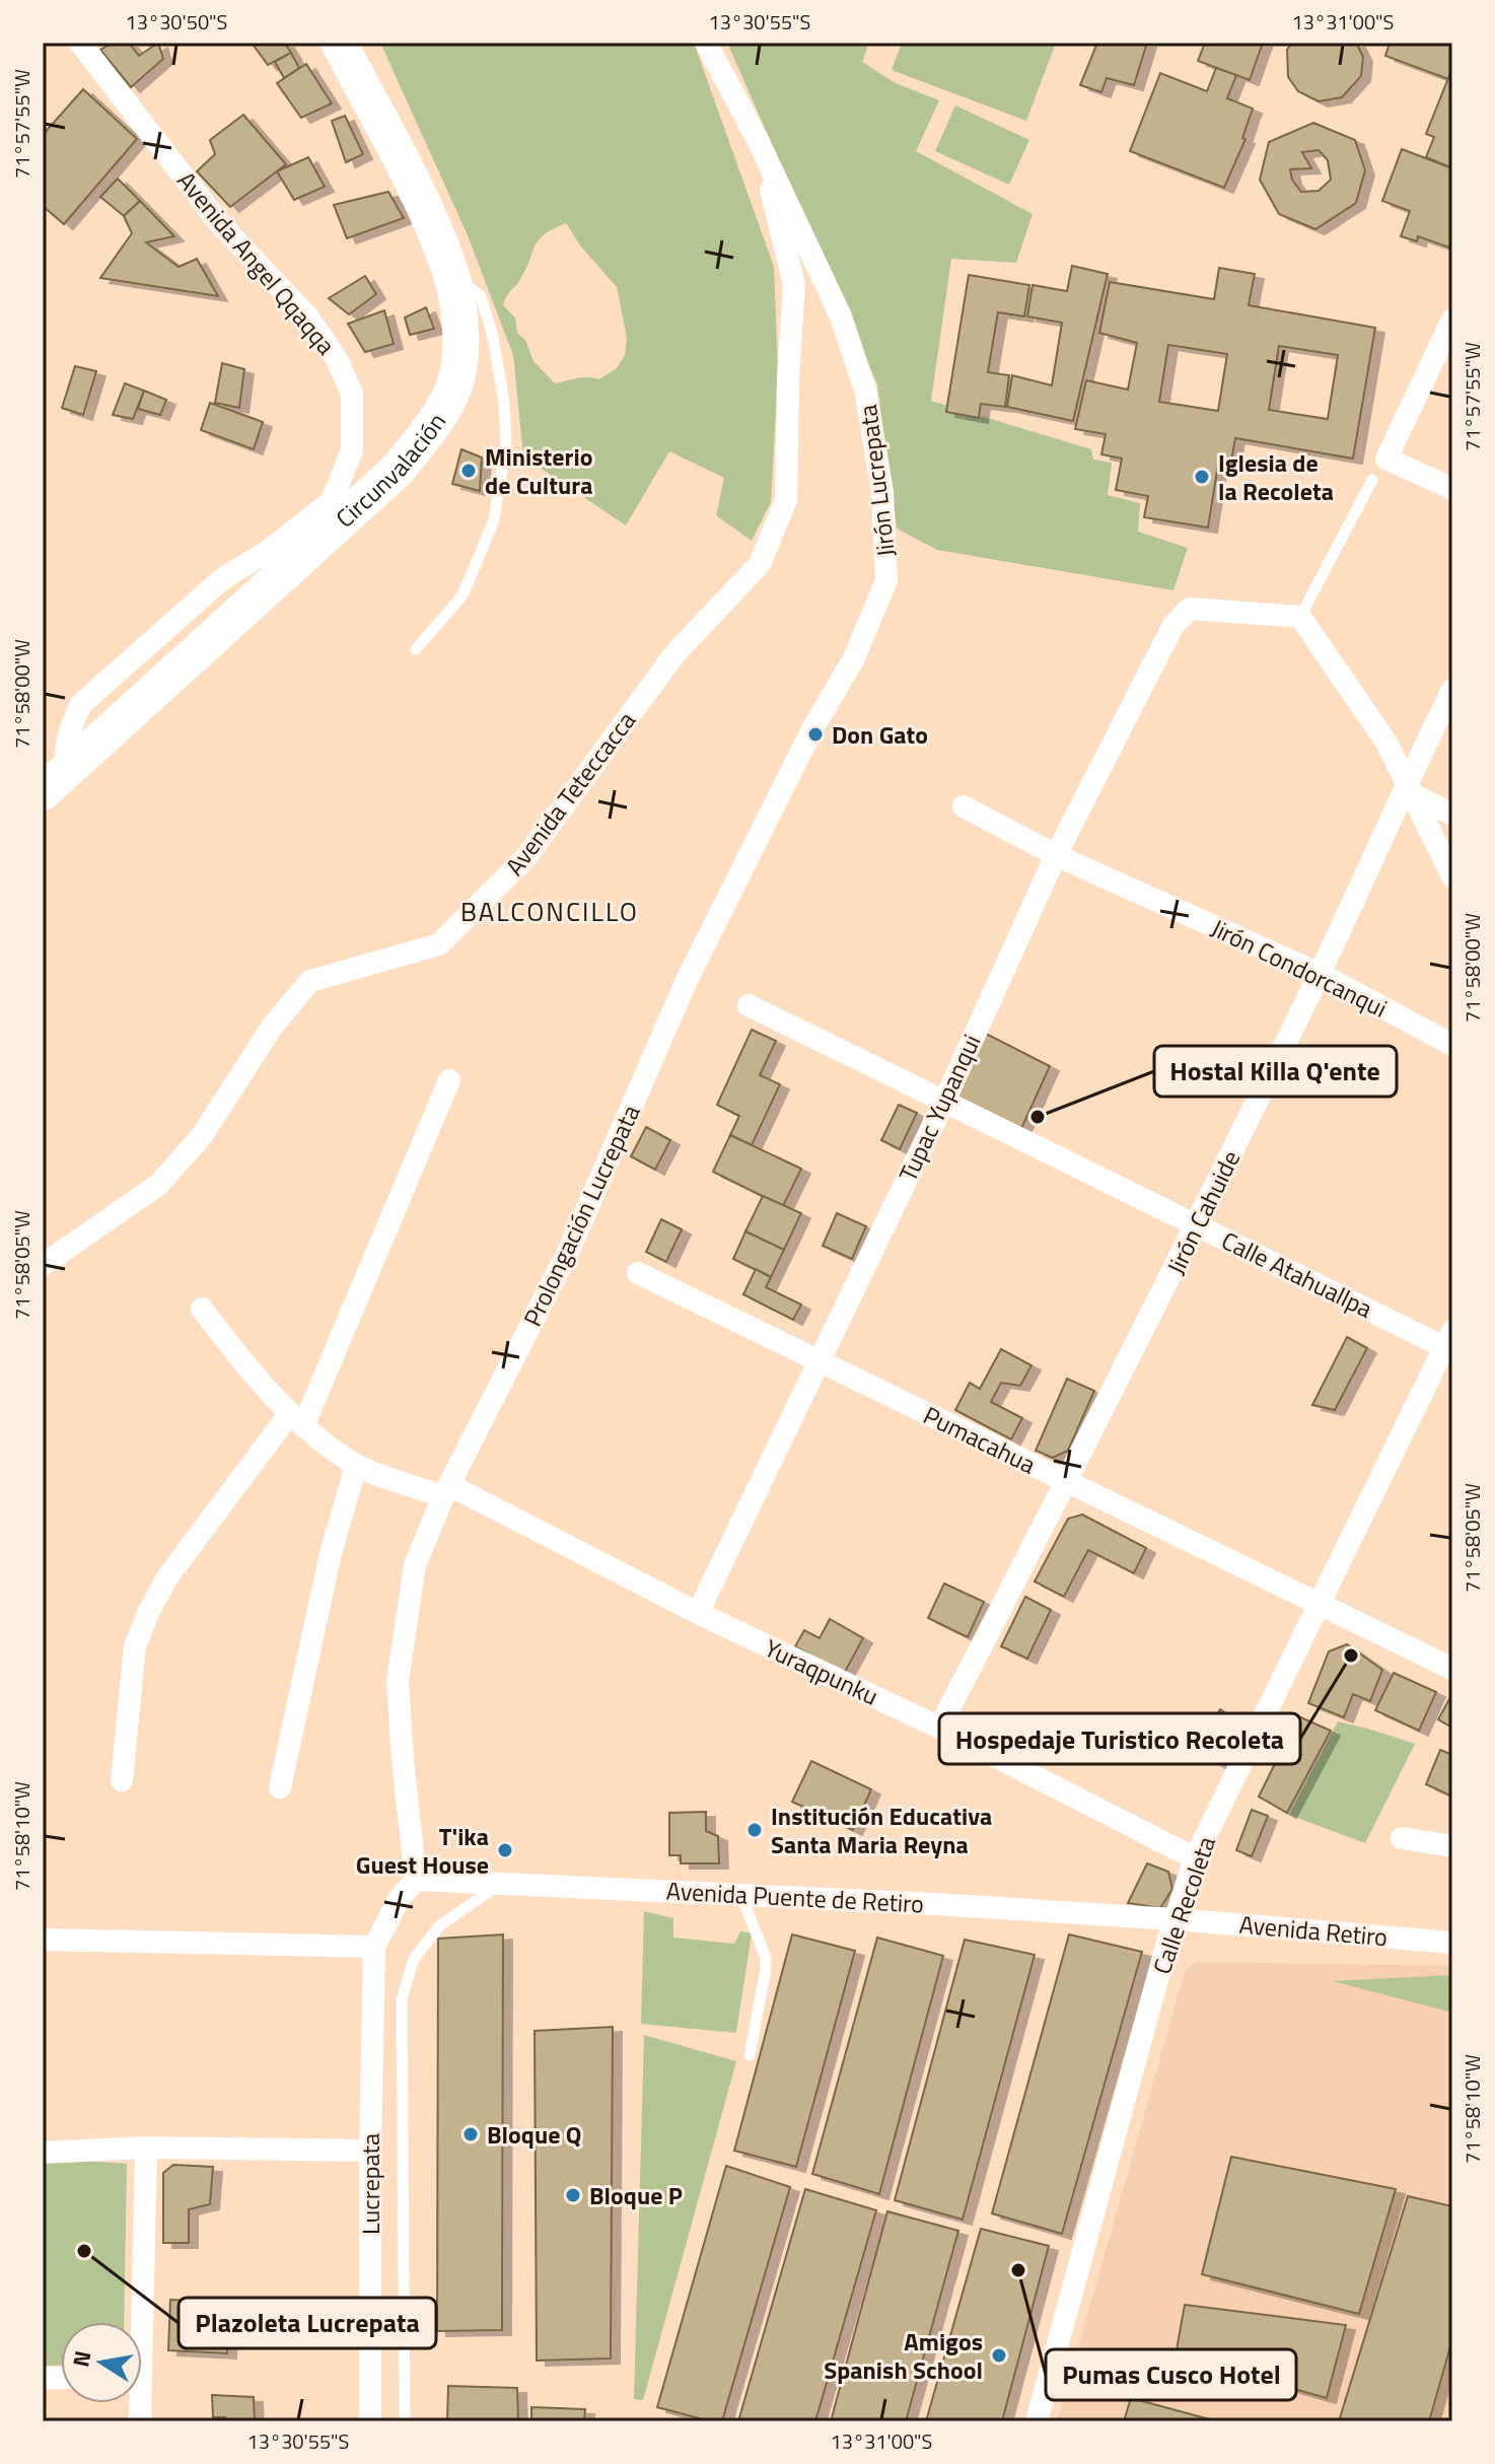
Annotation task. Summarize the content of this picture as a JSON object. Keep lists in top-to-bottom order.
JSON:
{
  "streets": {
    "highway": ["Circunvalación"],
    "street": [
      "Avenida Angel Qqaqqa",
      "Jirón Lucrepata",
      "Avenida Teteccacca",
      "Jirón Condorcanqui",
      "Tupac Yupanqui",
      "Jirón Cahuide",
      "Prolongación Lucrepata",
      "Calle Atahuallpa",
      "Pumacahua",
      "Yuraqpunku",
      "Avenida Puente de Retiro",
      "Calle Recoleta",
      "Avenida Retiro",
      "Lucrepata"
    ]
  },
  "crossings": [
    ["Avenida Angel Qqaqqa", "Circunvalación"],
    ["Jirón Lucrepata", "Avenida Teteccacca"],
    ["Jirón Lucrepata", "Prolongación Lucrepata"],
    ["Jirón Condorcanqui", "Tupac Yupanqui"],
    ["Jirón Condorcanqui", "Jirón Cahuide"],
    ["Tupac Yupanqui", "Calle Atahuallpa"],
    ["Tupac Yupanqui", "Pumacahua"],
    ["Tupac Yupanqui", "Yuraqpunku"],
    ["Jirón Cahuide", "Calle Atahuallpa"],
    ["Jirón Cahuide", "Pumacahua"],
    ["Jirón Cahuide", "Yuraqpunku"],
    ["Prolongación Lucrepata", "Yuraqpunku"],
    ["Prolongación Lucrepata", "Avenida Puente de Retiro"],
    ["Calle Atahuallpa", "Calle Recoleta"],
    ["Pumacahua", "Calle Recoleta"],
    ["Yuraqpunku", "Calle Recoleta"],
    ["Avenida Puente de Retiro", "Calle Recoleta"],
    ["Avenida Puente de Retiro", "Avenida Retiro"],
    ["Calle Recoleta", "Avenida Retiro"]
  ],
  "districts": ["BALCONCILLO"],
  "places": [
    "Ministerio de Cultura",
    "Iglesia de la Recoleta",
    "Don Gato",
    "Hostal Killa Q'ente",
    "Hospedaje Turistico Recoleta",
    "Institución Educativa Santa Maria Reyna",
    "T'ika Guest House",
    "Bloque Q",
    "Bloque P",
    "Plazoleta Lucrepata",
    "Pumas Cusco Hotel",
    "Amigos Spanish School"
  ],
  "north": "left",
  "coordinates": [
    "13°30'50\"S",
    "13°30'55\"S",
    "13°31'00\"S",
    "71°57'55\"W",
    "71°58'00\"W",
    "71°58'05\"W",
    "71°58'10\"W"
  ]
}
